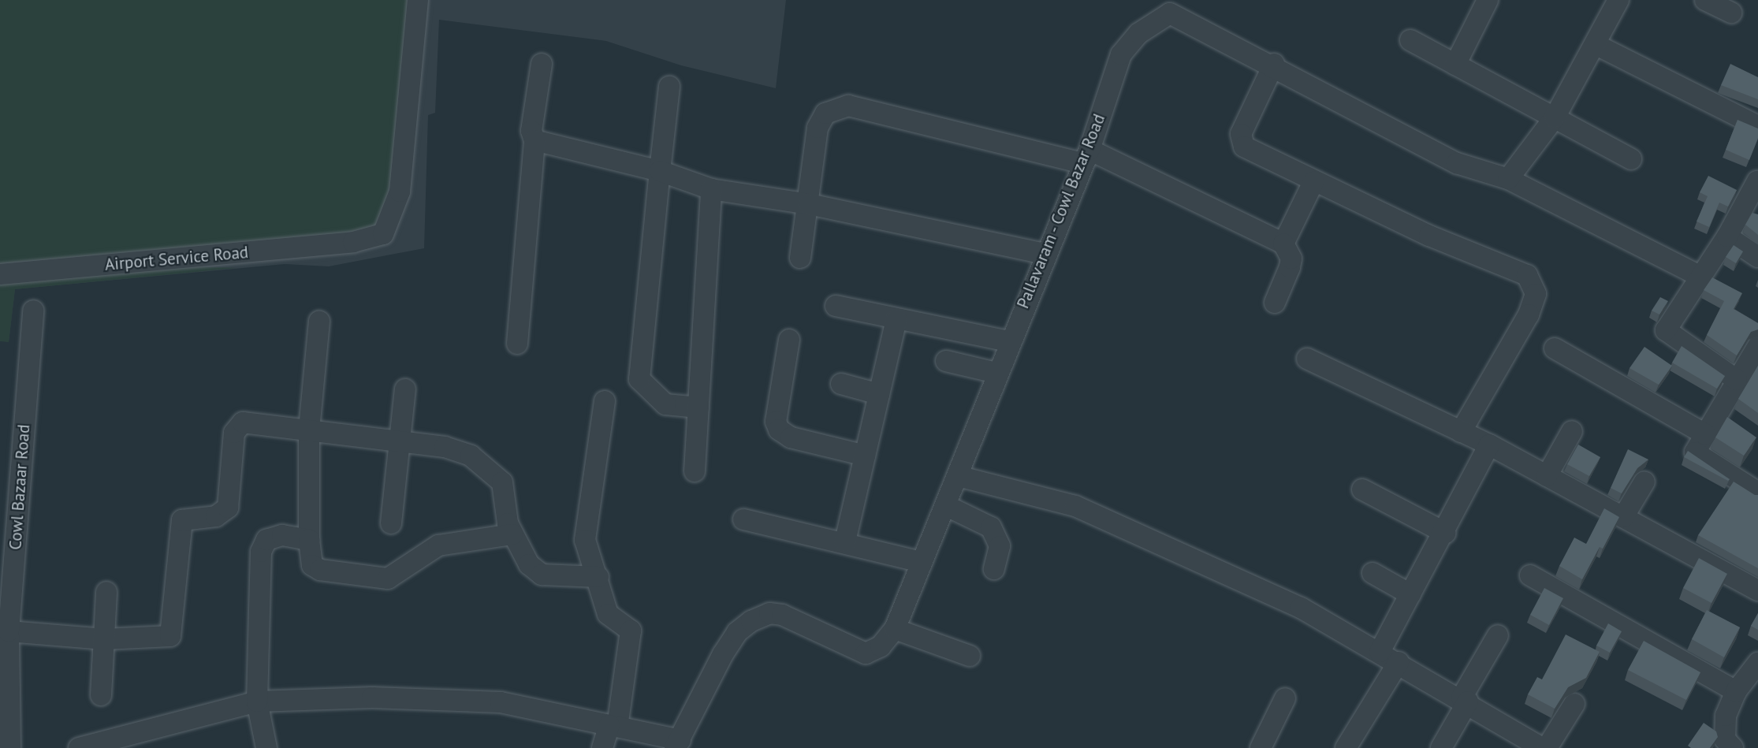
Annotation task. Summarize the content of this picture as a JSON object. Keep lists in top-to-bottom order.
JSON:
{
  "streets": {
    "street": ["Pallavaram - Cowl Bazar Road", "Airport Service Road", "Cowl Bazaar Road"]
  }
}
